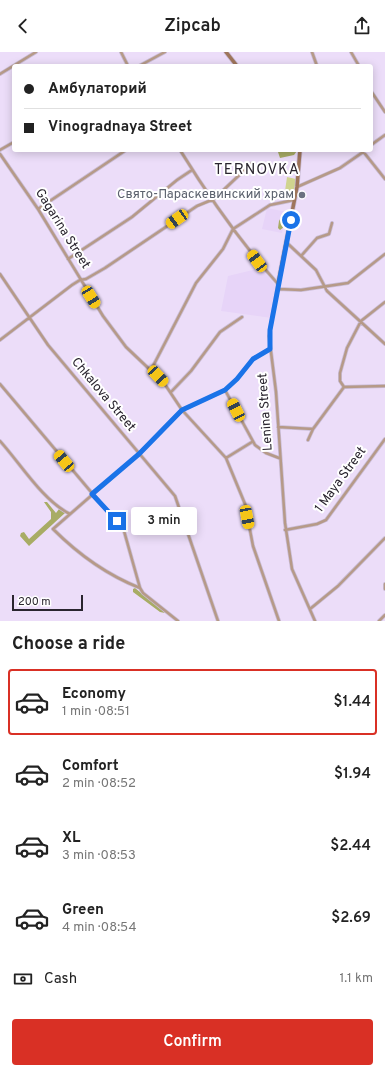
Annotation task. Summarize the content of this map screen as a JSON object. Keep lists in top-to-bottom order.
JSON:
{
  "streets": {
    "street": [
      "Gagarina Street",
      "Chkalova Street",
      "Lenina Street",
      "1 Maya Street"
    ]
  },
  "crossings": [
    ["Lenina Street", "1 Maya Street"]
  ],
  "districts": ["TERNOVKA"],
  "places": ["Свято-Параскевинский храм"],
  "scale_bar": "200 m",
  "page": {
    "header": "Zipcab",
    "banner": ["Амбулаторий", "Vinogradnaya Street"],
    "bubble": "3 min",
    "scale": "200 m",
    "heading": "Choose a ride",
    "list": [
      {
        "name": "Economy",
        "note": "1 min · 08:51",
        "value": "$1.44"
      },
      {
        "name": "Comfort",
        "note": "2 min · 08:52",
        "value": "$1.94"
      },
      {
        "name": "XL",
        "note": "3 min · 08:53",
        "value": "$2.44"
      },
      {
        "name": "Green",
        "note": "4 min · 08:54",
        "value": "$2.69"
      }
    ],
    "pay": ["Cash", "1.1 km"],
    "buttons": "Confirm"
  }
}
